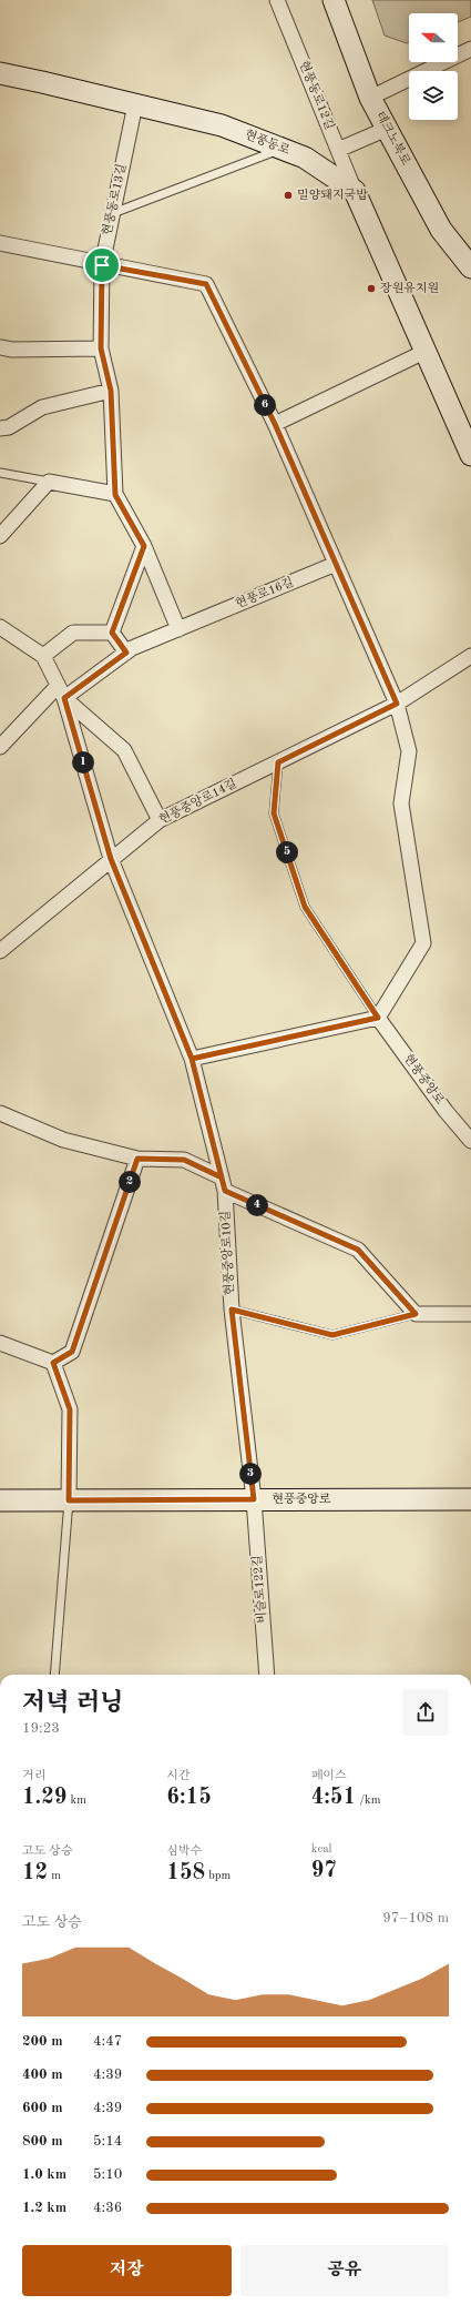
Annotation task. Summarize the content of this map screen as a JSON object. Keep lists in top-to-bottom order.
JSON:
{
  "streets": {
    "main road": ["테크노북로", "현풍동로", "현풍중앙로"],
    "street": [
      "현풍동로12길",
      "현풍동로13길",
      "현풍로16길",
      "현풍중앙로14길",
      "현풍중앙로10길",
      "비슬로122길"
    ]
  },
  "crossings": [
    ["현풍동로12길", "현풍동로"],
    ["현풍동로", "현풍동로13길"],
    ["현풍동로13길", "현풍로16길"],
    ["현풍로16길", "현풍중앙로10길"],
    ["현풍중앙로14길", "현풍중앙로10길"],
    ["현풍중앙로", "현풍중앙로10길"],
    ["현풍중앙로", "비슬로122길"],
    ["현풍중앙로10길", "비슬로122길"]
  ],
  "places": ["밀양돼지국밥", "장원유치원"],
  "north": "left",
  "page": {
    "pins": [
      "6",
      "1",
      "5",
      "2",
      "4",
      "3"
    ],
    "heading": ["저녁 러닝", "19:23"],
    "stats": [
      ["거리", "1.29 km"],
      ["시간", "6:15"],
      ["페이스", "4:51 /km"],
      ["고도 상승", "12 m"],
      ["심박수", "158 bpm"],
      ["kcal", "97"]
    ],
    "chart": ["고도 상승", "97–108 m"],
    "list": [
      {
        "name": "200 m",
        "note": "4:47"
      },
      {
        "name": "400 m",
        "note": "4:39"
      },
      {
        "name": "600 m",
        "note": "4:39"
      },
      {
        "name": "800 m",
        "note": "5:14"
      },
      {
        "name": "1.0 km",
        "note": "5:10"
      },
      {
        "name": "1.2 km",
        "note": "4:36"
      }
    ],
    "buttons": ["저장", "공유"]
  }
}
